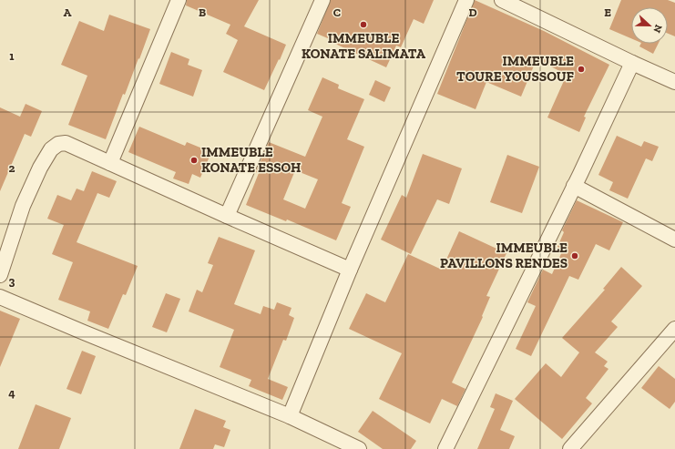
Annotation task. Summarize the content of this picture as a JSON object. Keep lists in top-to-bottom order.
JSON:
{
  "places": [
    "IMMEUBLE KONATE SALIMATA",
    "IMMEUBLE TOURE YOUSSOUF",
    "IMMEUBLE KONATE ESSOH",
    "IMMEUBLE PAVILLONS RENDES"
  ],
  "north": "right",
  "grid": {
    "columns": [
      "A",
      "B",
      "C",
      "D",
      "E"
    ],
    "rows": [
      "1",
      "2",
      "3",
      "4"
    ]
  }
}
